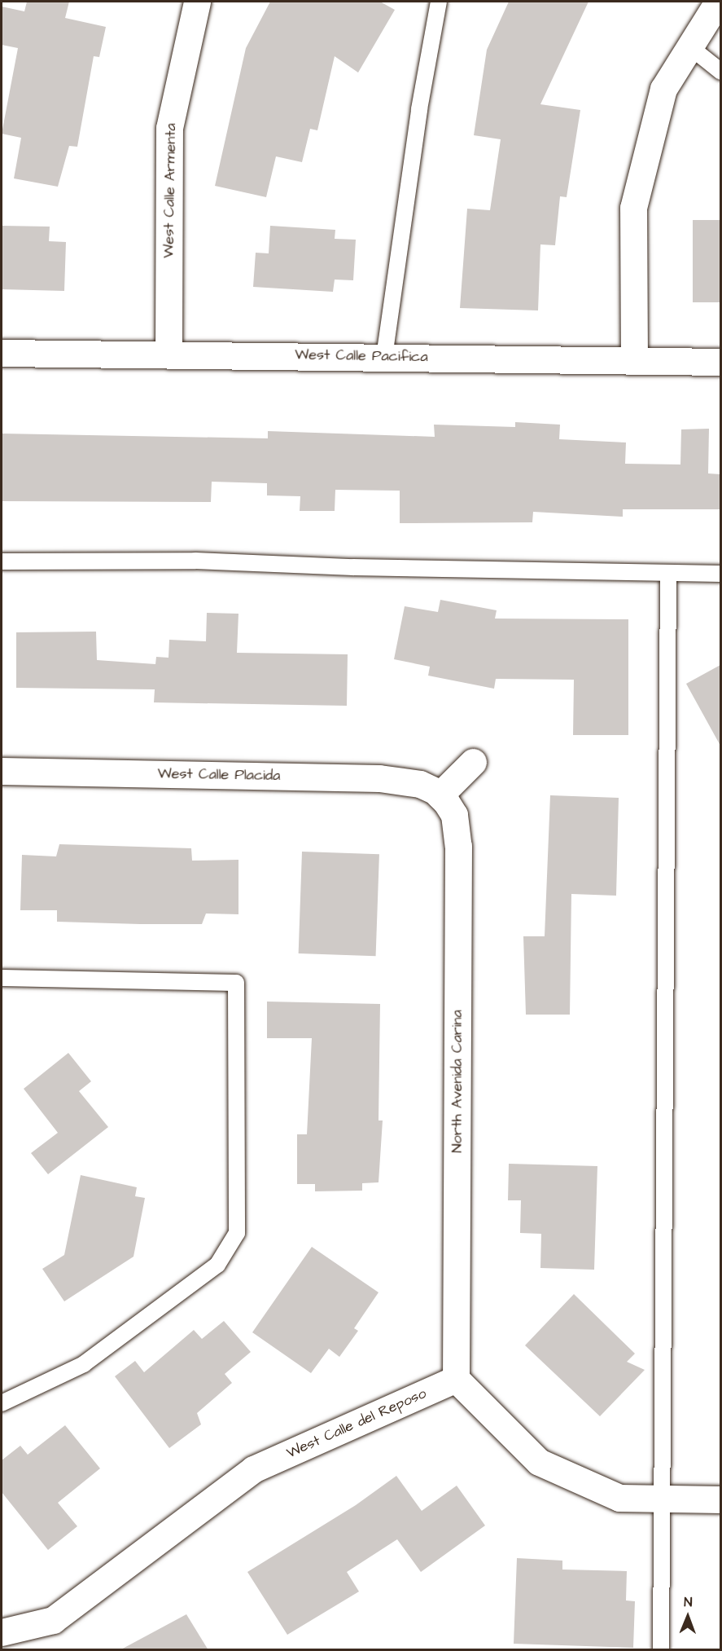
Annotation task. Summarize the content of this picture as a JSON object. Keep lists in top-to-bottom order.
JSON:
{
  "streets": {
    "street": [
      "West Calle Armenta",
      "West Calle Pacifica",
      "West Calle Placida",
      "North Avenida Carina",
      "West Calle del Reposo"
    ]
  },
  "crossings": [
    ["West Calle Armenta", "West Calle Pacifica"],
    ["West Calle Placida", "North Avenida Carina"],
    ["North Avenida Carina", "West Calle del Reposo"]
  ],
  "north": "top"
}
